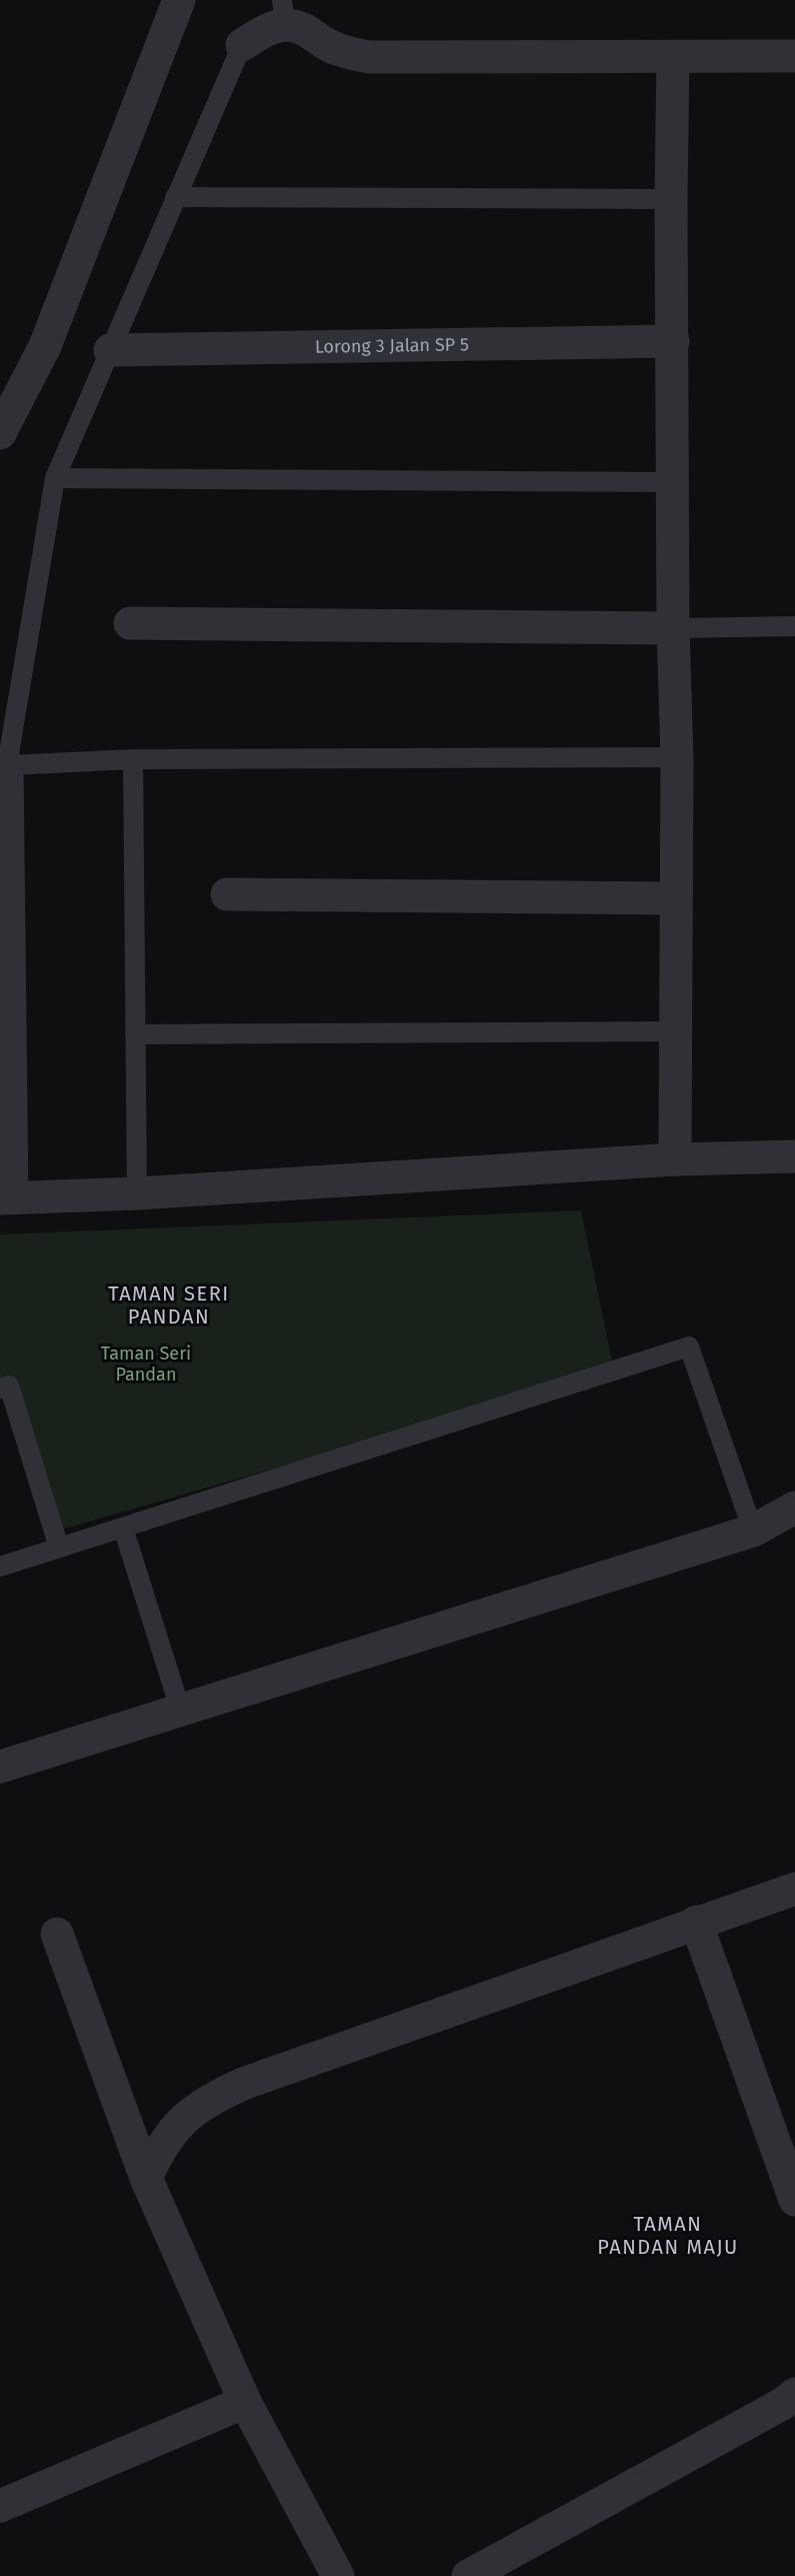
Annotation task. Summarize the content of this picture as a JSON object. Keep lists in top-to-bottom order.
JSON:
{
  "streets": {
    "street": ["Lorong 3 Jalan SP 5"]
  },
  "districts": ["TAMAN SERI PANDAN", "TAMAN PANDAN MAJU"],
  "parks": ["Taman Seri Pandan"]
}
